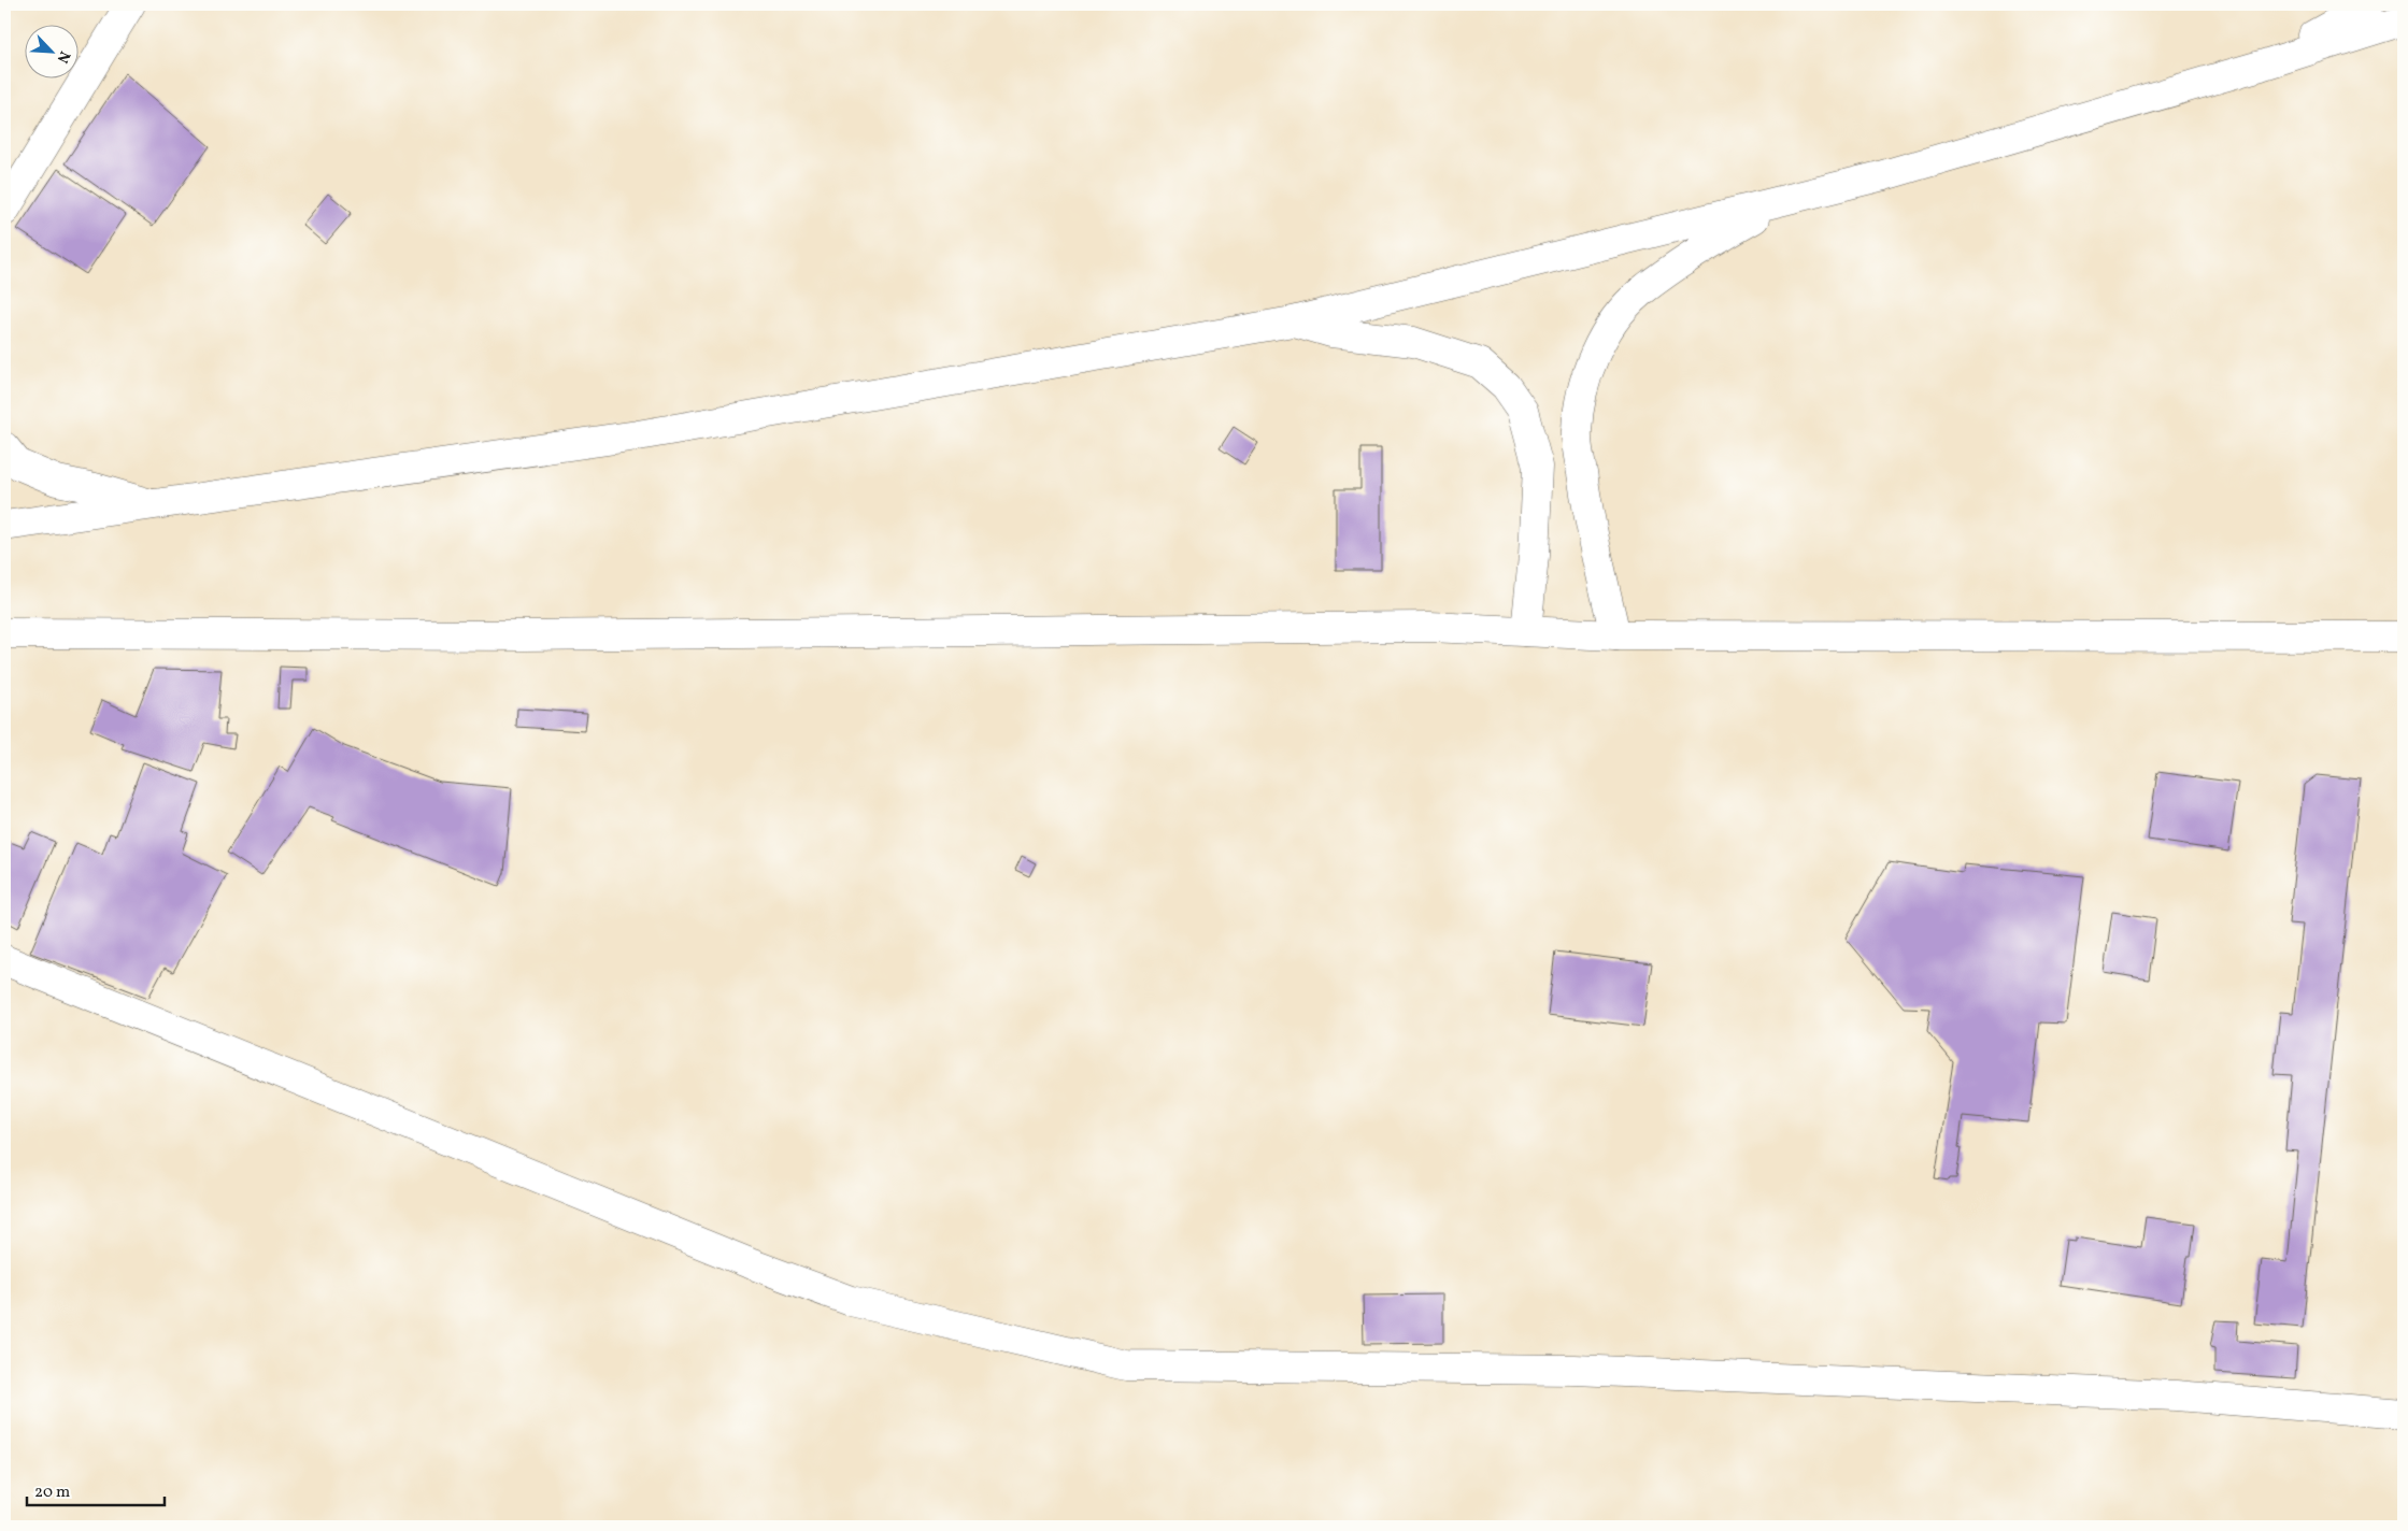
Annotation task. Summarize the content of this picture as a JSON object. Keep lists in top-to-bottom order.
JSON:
{
  "scale_bar": "20 m",
  "north": "bottom right"
}
